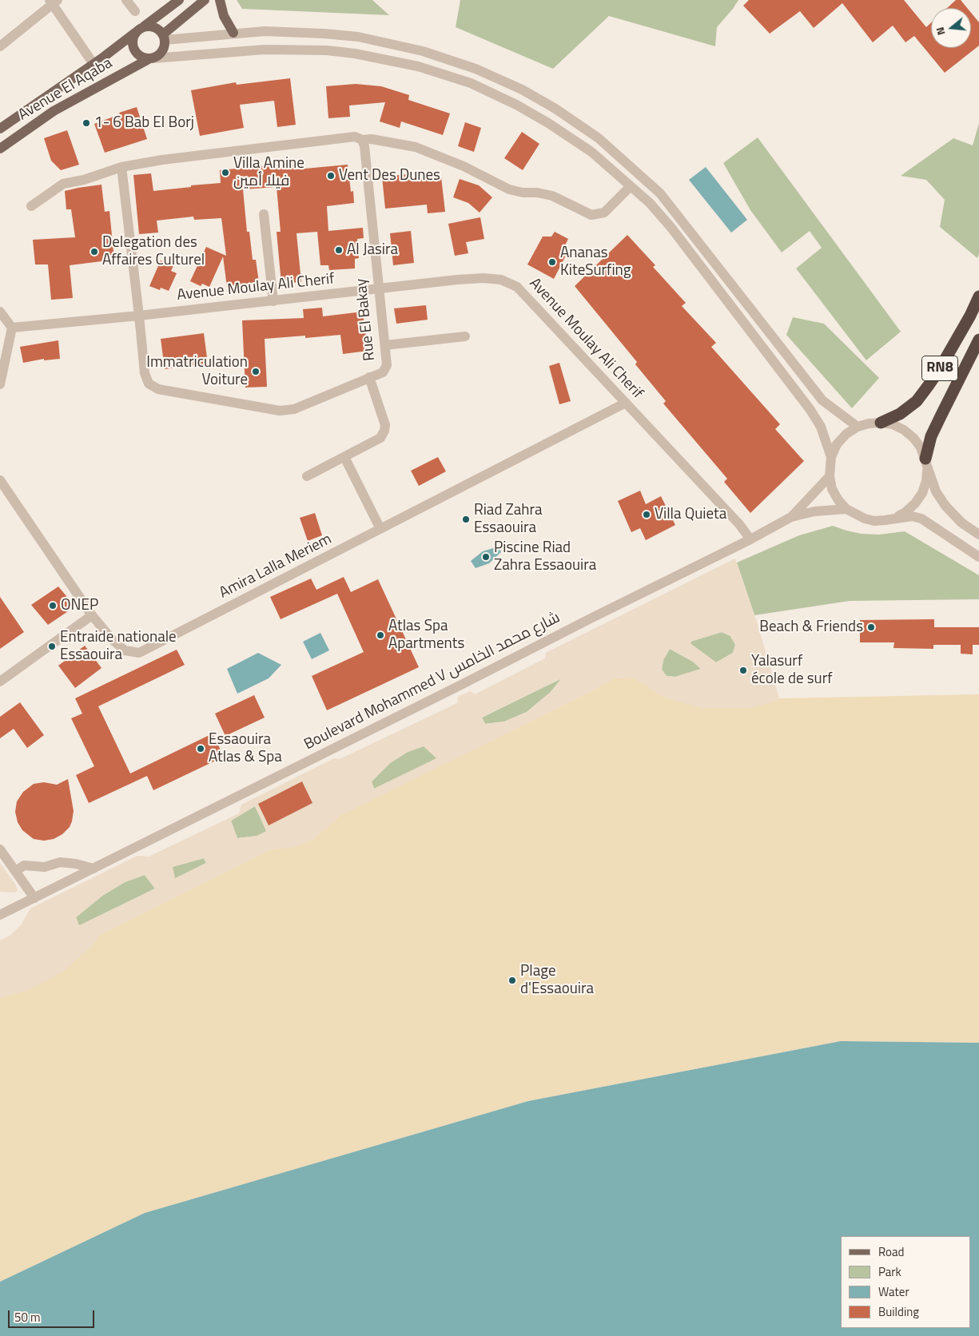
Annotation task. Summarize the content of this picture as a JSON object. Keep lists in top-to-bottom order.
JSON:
{
  "streets": {
    "highway": ["RN8"],
    "main road": ["Avenue El Aqaba"],
    "street": [
      "Avenue Moulay Ali Cherif",
      "Rue El Bakay",
      "Amira Lalla Meriem",
      "Boulevard Mohammed V شارع محمد الخامس"
    ]
  },
  "crossings": [
    ["Avenue Moulay Ali Cherif", "Rue El Bakay"],
    ["Avenue Moulay Ali Cherif", "Amira Lalla Meriem"],
    ["Avenue Moulay Ali Cherif", "Boulevard Mohammed V شارع محمد الخامس"]
  ],
  "places": [
    "1- 6 Bab El Borj",
    "Villa Amine فيلا أمين",
    "Vent Des Dunes",
    "Al Jasira",
    "Delegation des Affaires Culturel",
    "Ananas KiteSurfing",
    "Immatriculation Voiture",
    "Villa Quieta",
    "Riad Zahra Essaouira",
    "Piscine Riad Zahra Essaouira",
    "ONEP",
    "Beach & Friends",
    "Atlas Spa Apartments",
    "Entraide nationale Essaouira",
    "Yalasurf école de surf",
    "Essaouira Atlas & Spa",
    "Plage d'Essaouira"
  ],
  "legend": [
    "Road",
    "Park",
    "Water",
    "Building"
  ],
  "scale_bar": "50 m",
  "north": "left"
}
